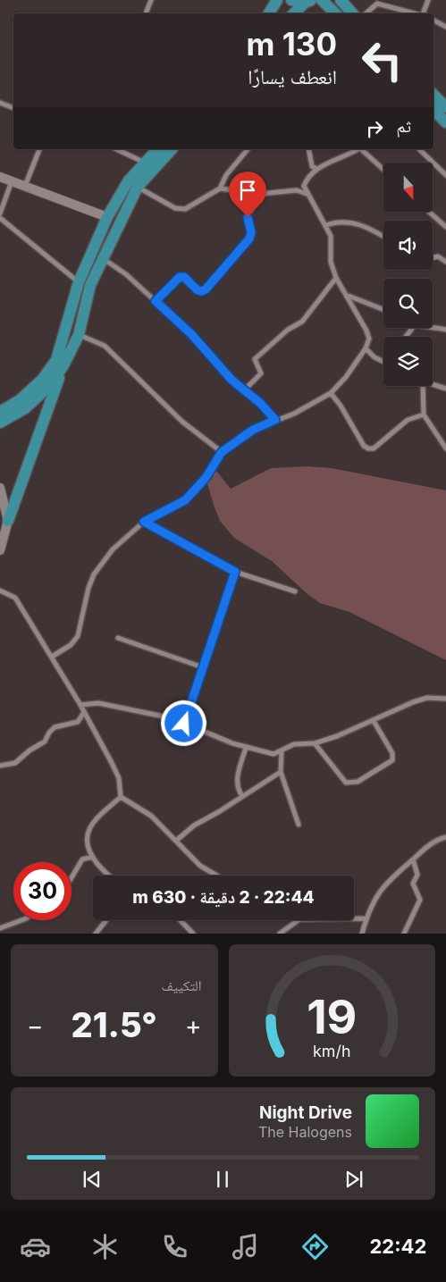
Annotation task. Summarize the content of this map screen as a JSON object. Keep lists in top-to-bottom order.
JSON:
{
  "north": "bottom",
  "page": {
    "turn": ["130 m", "انعطف يسارًا"],
    "then": "ثم",
    "limit": "30",
    "trip": "22:44 · 2 دقيقة · 630 m",
    "tile": "التكييف",
    "heat": ["−", "21.5°", "+"],
    "song": ["Night Drive", "The Halogens"],
    "tabs": "22:42",
    "gauge": ["19", "km/h"]
  }
}
